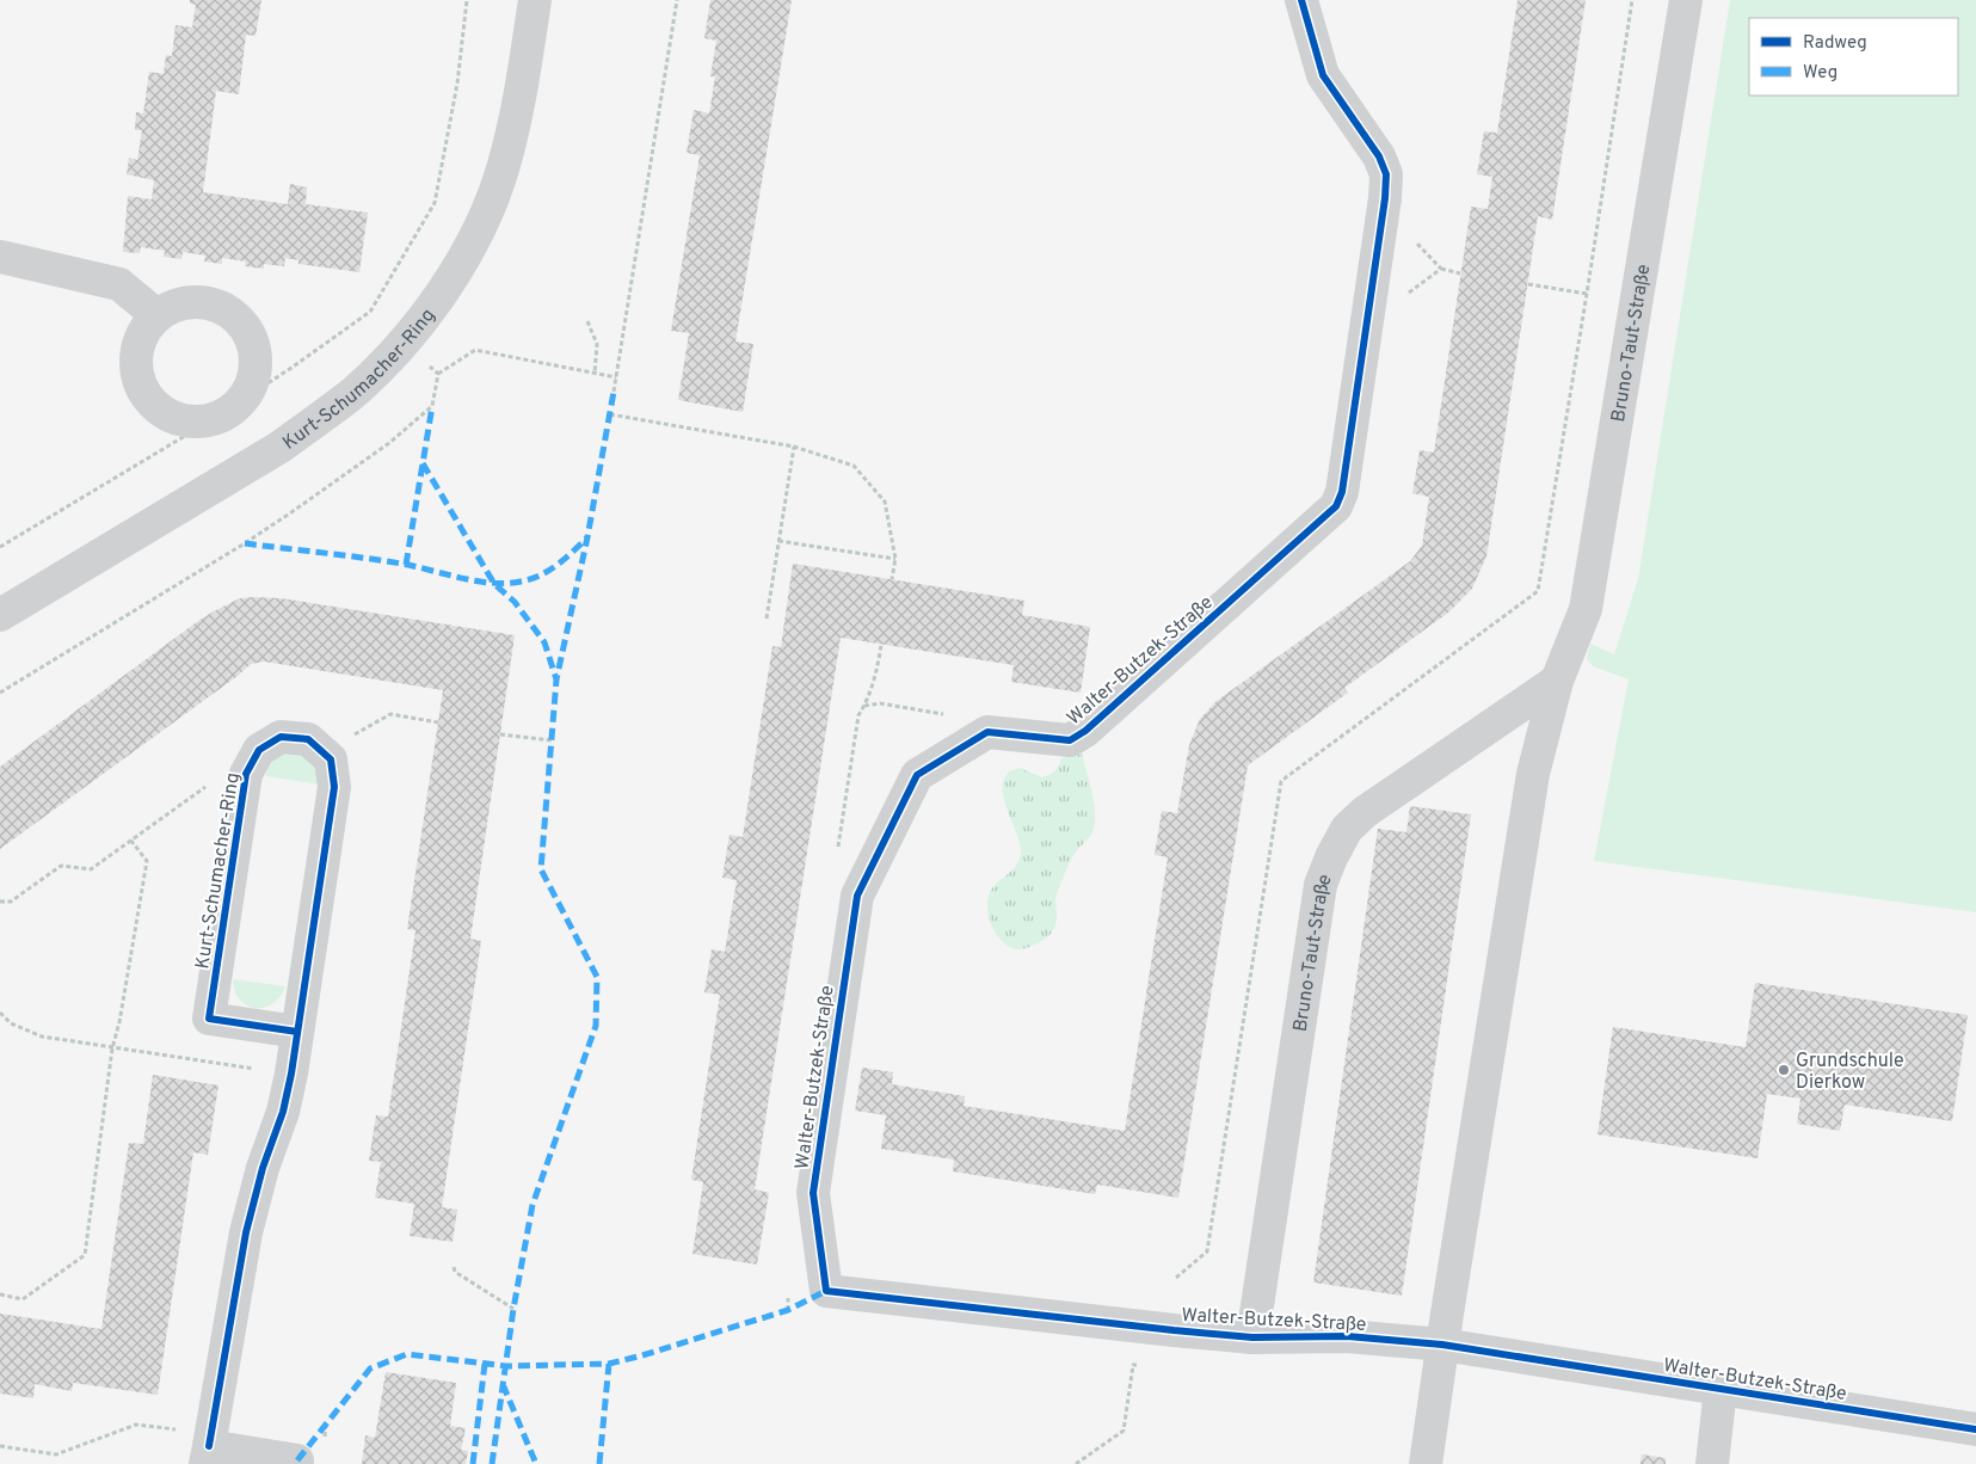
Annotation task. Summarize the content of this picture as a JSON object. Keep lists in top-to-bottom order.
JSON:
{
  "streets": {
    "street": ["Bruno-Taut-Straße", "Kurt-Schumacher-Ring", "Walter-Butzek-Straße"]
  },
  "crossings": [
    ["Bruno-Taut-Straße", "Walter-Butzek-Straße"]
  ],
  "places": ["Grundschule Dierkow"],
  "legend": ["Radweg", "Weg"]
}
